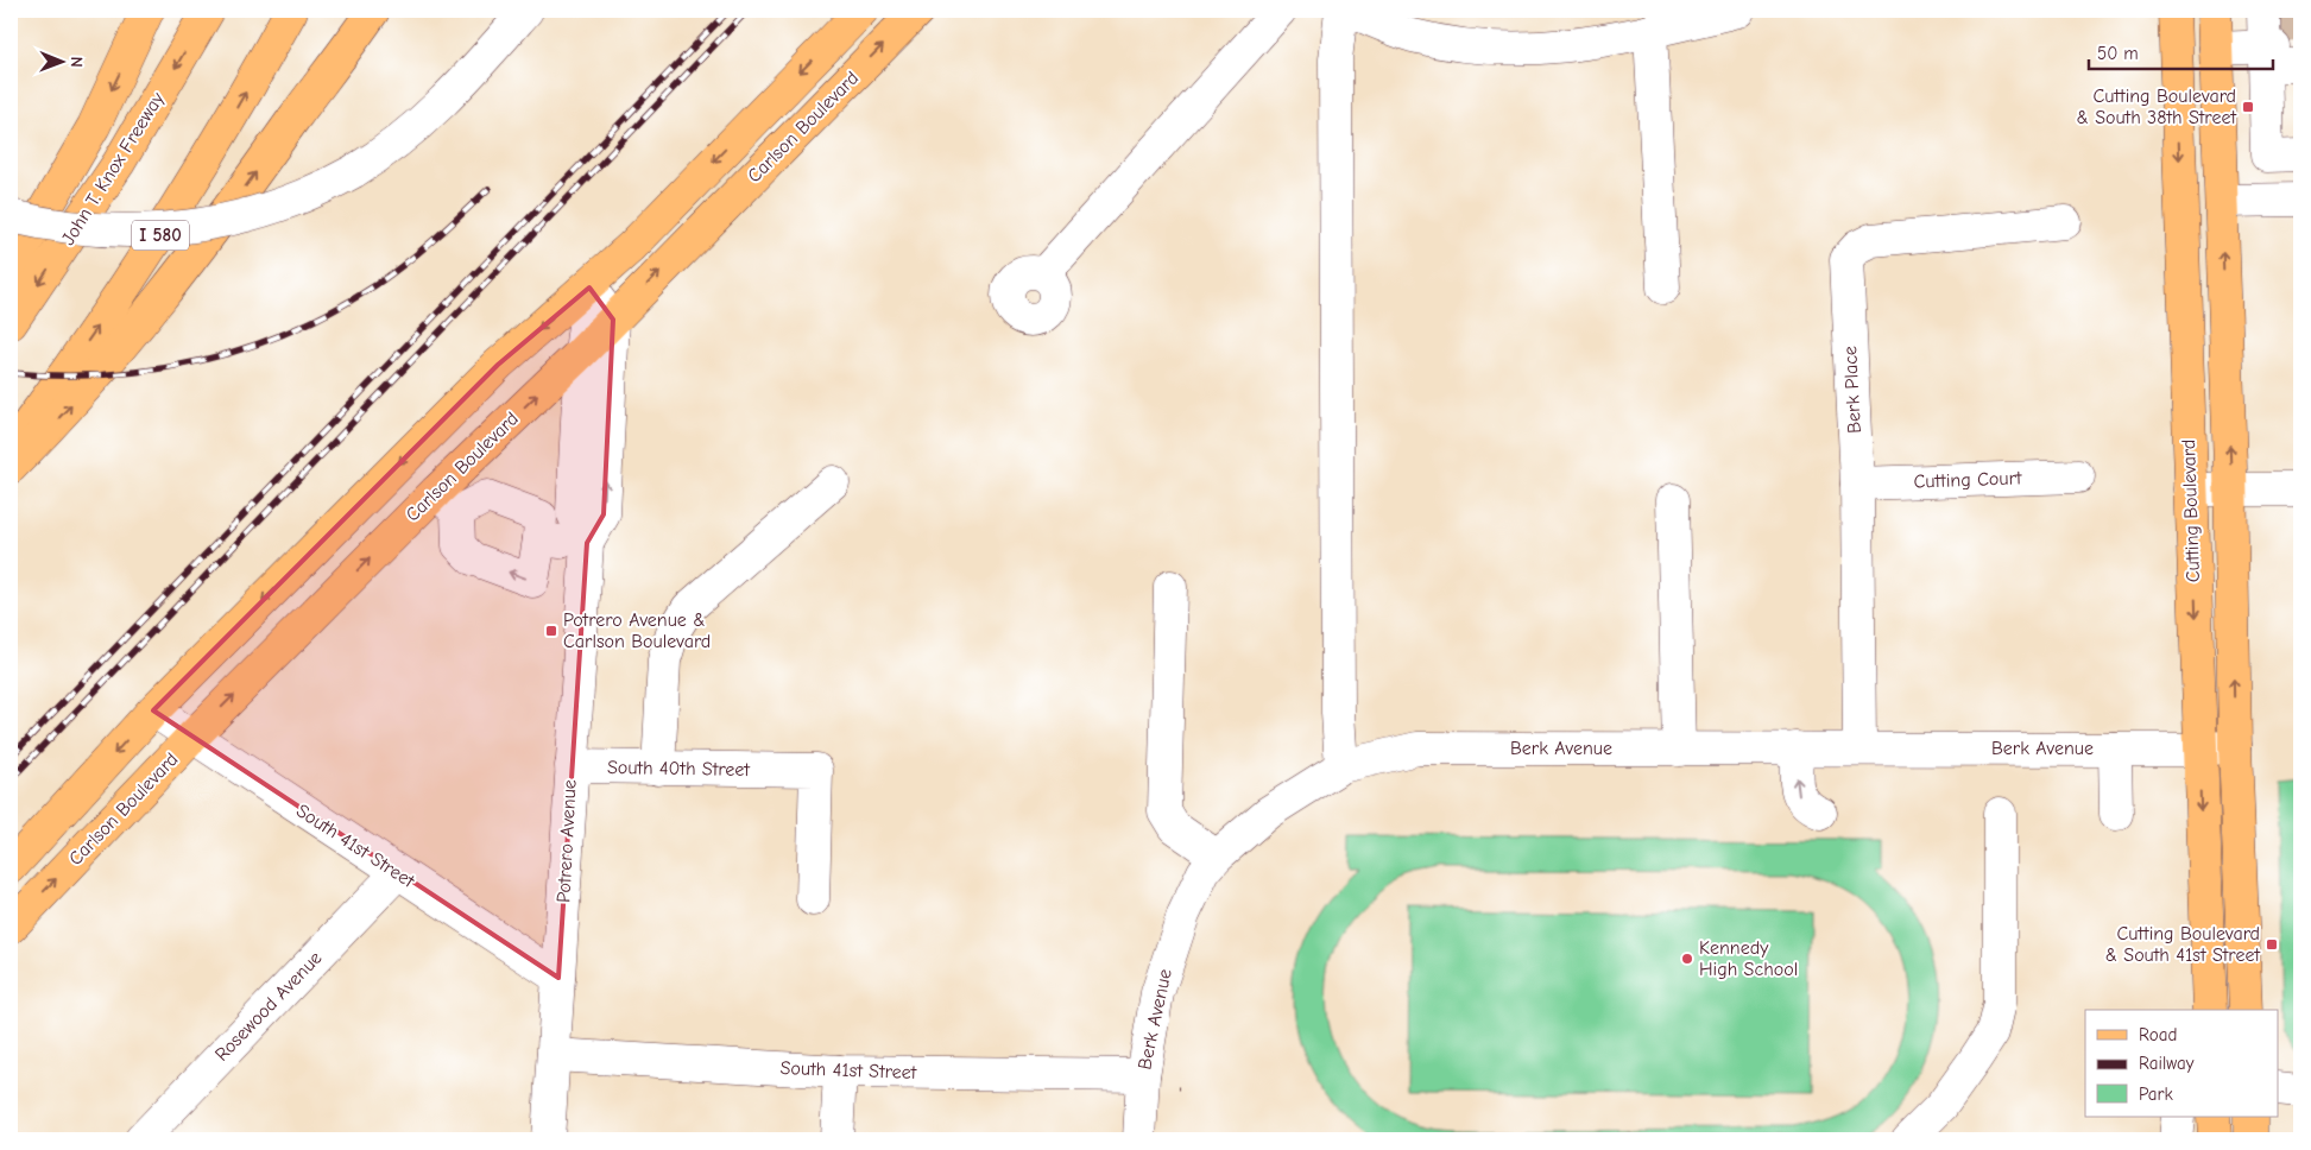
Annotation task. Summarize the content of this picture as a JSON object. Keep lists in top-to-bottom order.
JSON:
{
  "streets": {
    "main road": [
      "Carlson Boulevard",
      "John T. Knox Freeway",
      "I 580",
      "Cutting Boulevard"
    ],
    "street": [
      "Berk Place",
      "Cutting Court",
      "Berk Avenue",
      "South 40th Street",
      "Potrero Avenue",
      "South 41st Street",
      "Rosewood Avenue"
    ]
  },
  "crossings": [
    ["Carlson Boulevard", "Potrero Avenue"],
    ["Carlson Boulevard", "South 41st Street"],
    ["Berk Place", "Cutting Court"],
    ["Berk Place", "Berk Avenue"],
    ["Cutting Boulevard", "Berk Avenue"],
    ["Berk Avenue", "South 41st Street"],
    ["South 40th Street", "Potrero Avenue"],
    ["Potrero Avenue", "South 41st Street"],
    ["South 41st Street", "Rosewood Avenue"]
  ],
  "places": {
    "transit": ["Cutting Boulevard & South 38th Street", "Potrero Avenue & Carlson Boulevard", "Cutting Boulevard & South 41st Street"],
    "other": ["Kennedy High School"]
  },
  "legend": ["Road", "Railway", "Park"],
  "scale_bar": "50 m",
  "north": "right"
}
